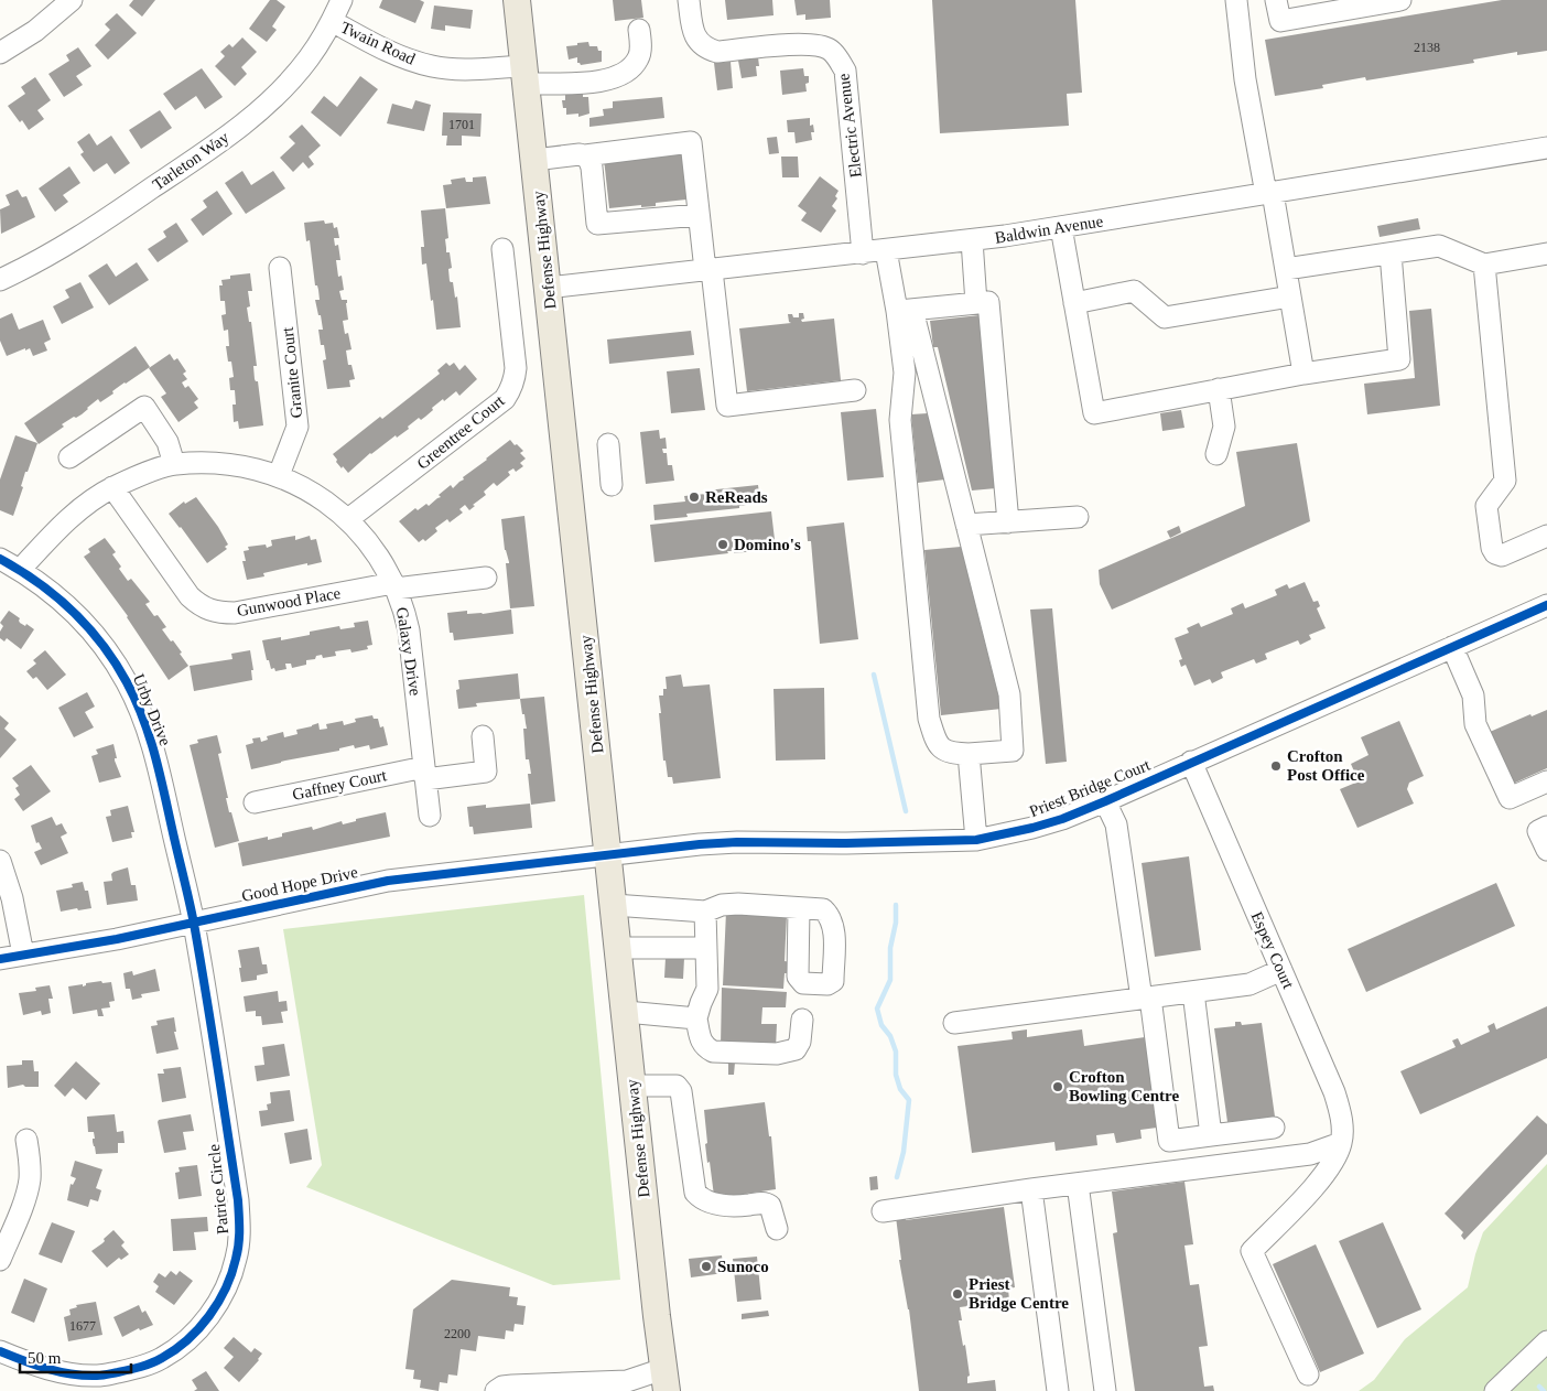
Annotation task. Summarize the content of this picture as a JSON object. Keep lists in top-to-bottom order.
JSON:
{
  "streets": {
    "main road": ["Defense Highway"],
    "street": [
      "Twain Road",
      "Electric Avenue",
      "Tarleton Way",
      "Baldwin Avenue",
      "Granite Court",
      "Greentree Court",
      "Gunwood Place",
      "Galaxy Drive",
      "Urby Drive",
      "Gaffney Court",
      "Priest Bridge Court",
      "Good Hope Drive",
      "Espey Court",
      "Patrice Circle"
    ]
  },
  "crossings": [
    ["Twain Road", "Tarleton Way"],
    ["Twain Road", "Defense Highway"],
    ["Electric Avenue", "Baldwin Avenue"],
    ["Baldwin Avenue", "Defense Highway"],
    ["Defense Highway", "Priest Bridge Court"],
    ["Defense Highway", "Good Hope Drive"],
    ["Granite Court", "Galaxy Drive"],
    ["Greentree Court", "Galaxy Drive"],
    ["Gunwood Place", "Galaxy Drive"],
    ["Galaxy Drive", "Urby Drive"],
    ["Galaxy Drive", "Gaffney Court"],
    ["Urby Drive", "Good Hope Drive"],
    ["Urby Drive", "Patrice Circle"],
    ["Priest Bridge Court", "Good Hope Drive"],
    ["Priest Bridge Court", "Espey Court"],
    ["Good Hope Drive", "Patrice Circle"]
  ],
  "places": [
    "ReReads",
    "Domino's",
    "Crofton Post Office",
    "Crofton Bowling Centre",
    "Sunoco",
    "Priest Bridge Centre"
  ],
  "house_numbers": [
    "2138",
    "1701",
    "1677",
    "2200"
  ],
  "scale_bar": "50 m"
}
